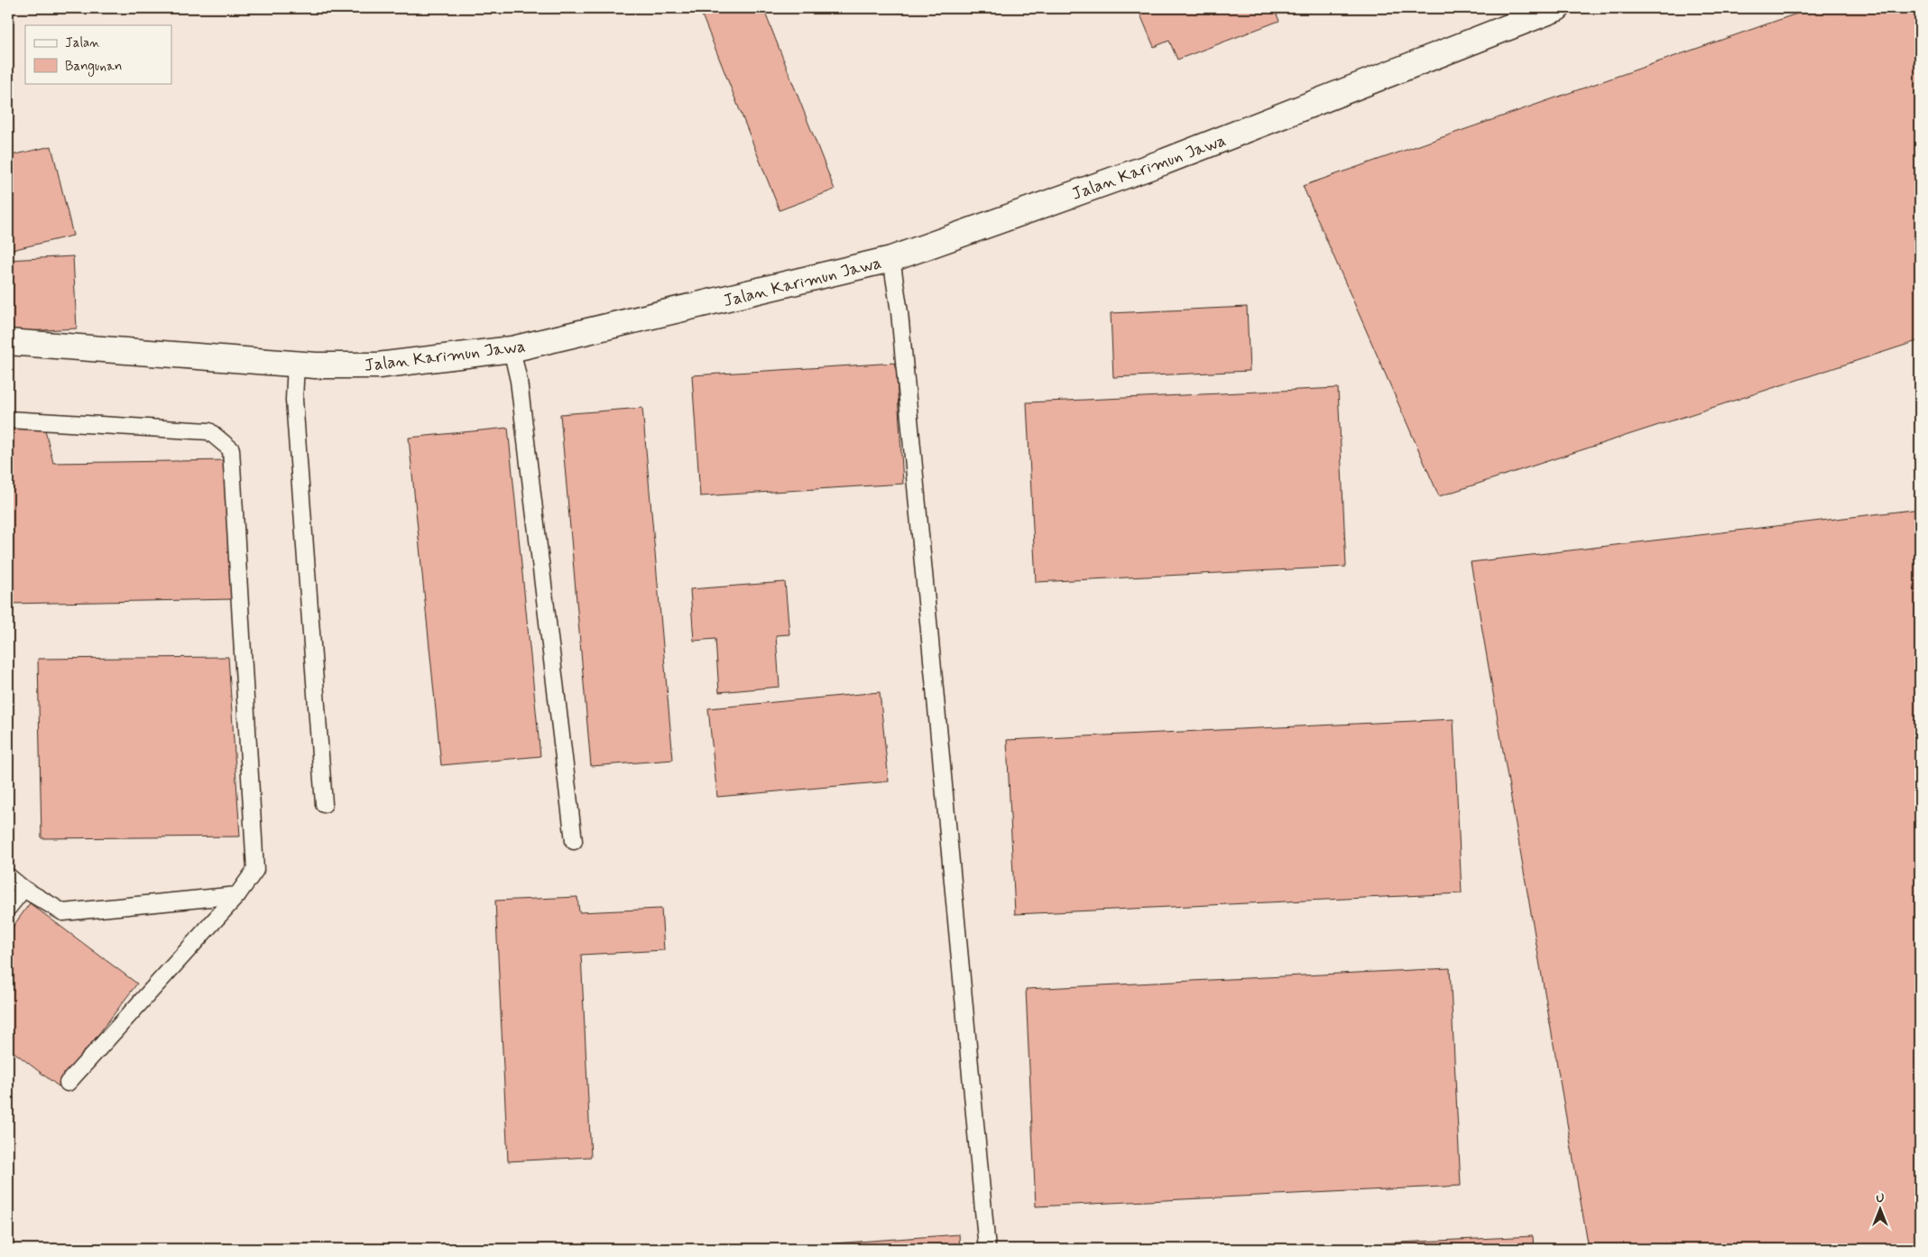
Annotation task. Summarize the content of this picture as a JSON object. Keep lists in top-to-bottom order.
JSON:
{
  "streets": {
    "street": ["Jalan Karimun Jawa"]
  },
  "legend": ["Jalan", "Bangunan"],
  "north": "top"
}
